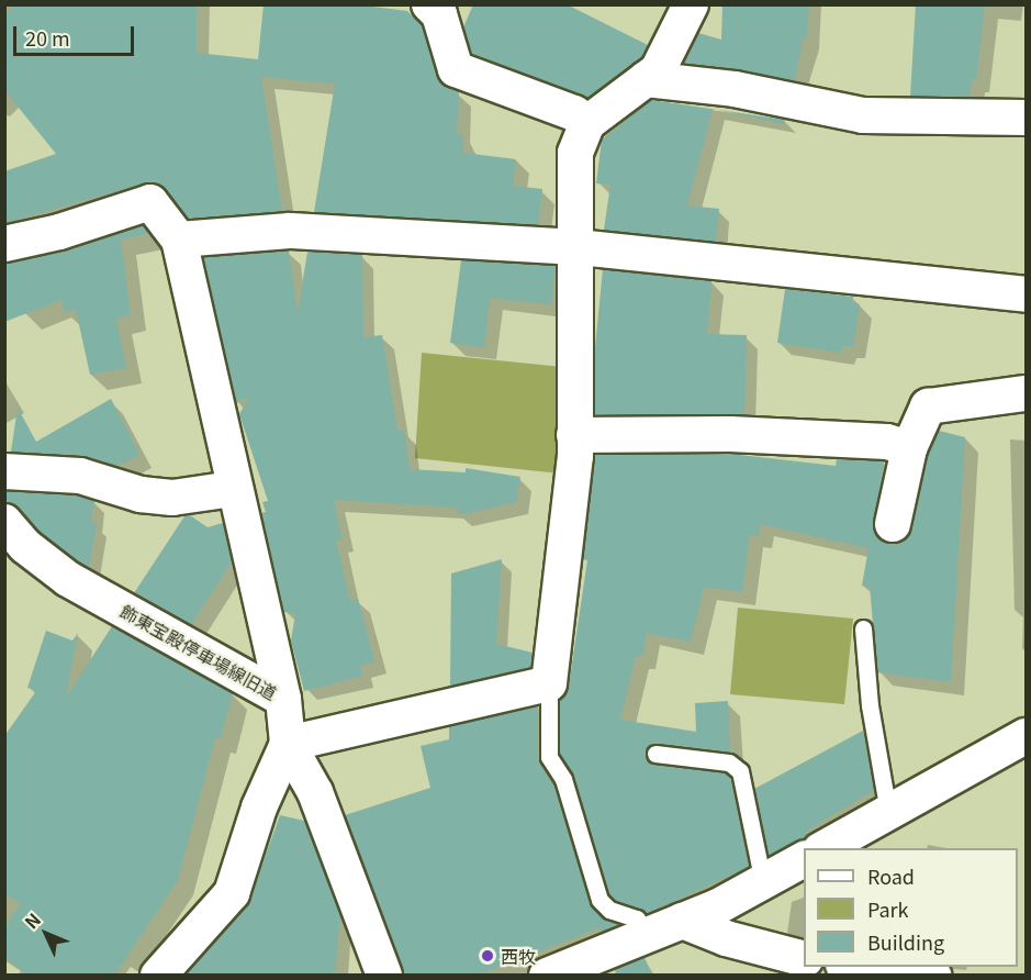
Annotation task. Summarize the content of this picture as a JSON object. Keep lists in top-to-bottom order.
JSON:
{
  "streets": {
    "street": ["飾東宝殿停車場線旧道"]
  },
  "places": ["西牧"],
  "legend": ["Road", "Park", "Building"],
  "scale_bar": "20 m",
  "north": "top left"
}
